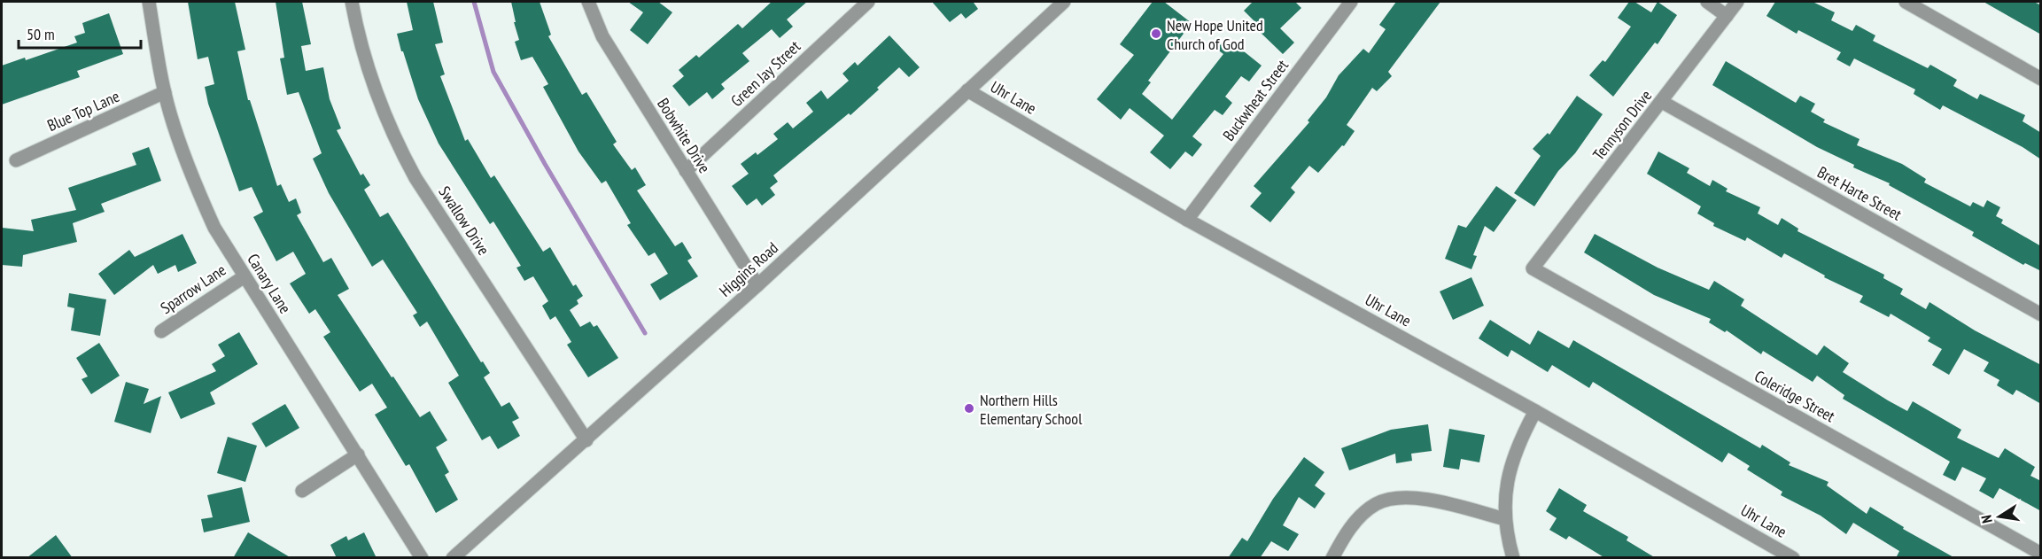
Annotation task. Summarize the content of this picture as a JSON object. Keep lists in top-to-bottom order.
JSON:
{
  "streets": {
    "street": [
      "Green Jay Street",
      "Uhr Lane",
      "Buckwheat Street",
      "Blue Top Lane",
      "Tennyson Drive",
      "Bobwhite Drive",
      "Bret Harte Street",
      "Swallow Drive",
      "Higgins Road",
      "Canary Lane",
      "Sparrow Lane",
      "Coleridge Street"
    ]
  },
  "crossings": [
    ["Green Jay Street", "Bobwhite Drive"],
    ["Uhr Lane", "Buckwheat Street"],
    ["Uhr Lane", "Higgins Road"],
    ["Blue Top Lane", "Canary Lane"],
    ["Tennyson Drive", "Bret Harte Street"],
    ["Tennyson Drive", "Coleridge Street"],
    ["Bobwhite Drive", "Higgins Road"],
    ["Swallow Drive", "Higgins Road"],
    ["Canary Lane", "Sparrow Lane"]
  ],
  "places": ["New Hope United Church of God", "Northern Hills Elementary School"],
  "scale_bar": "50 m",
  "north": "left"
}
